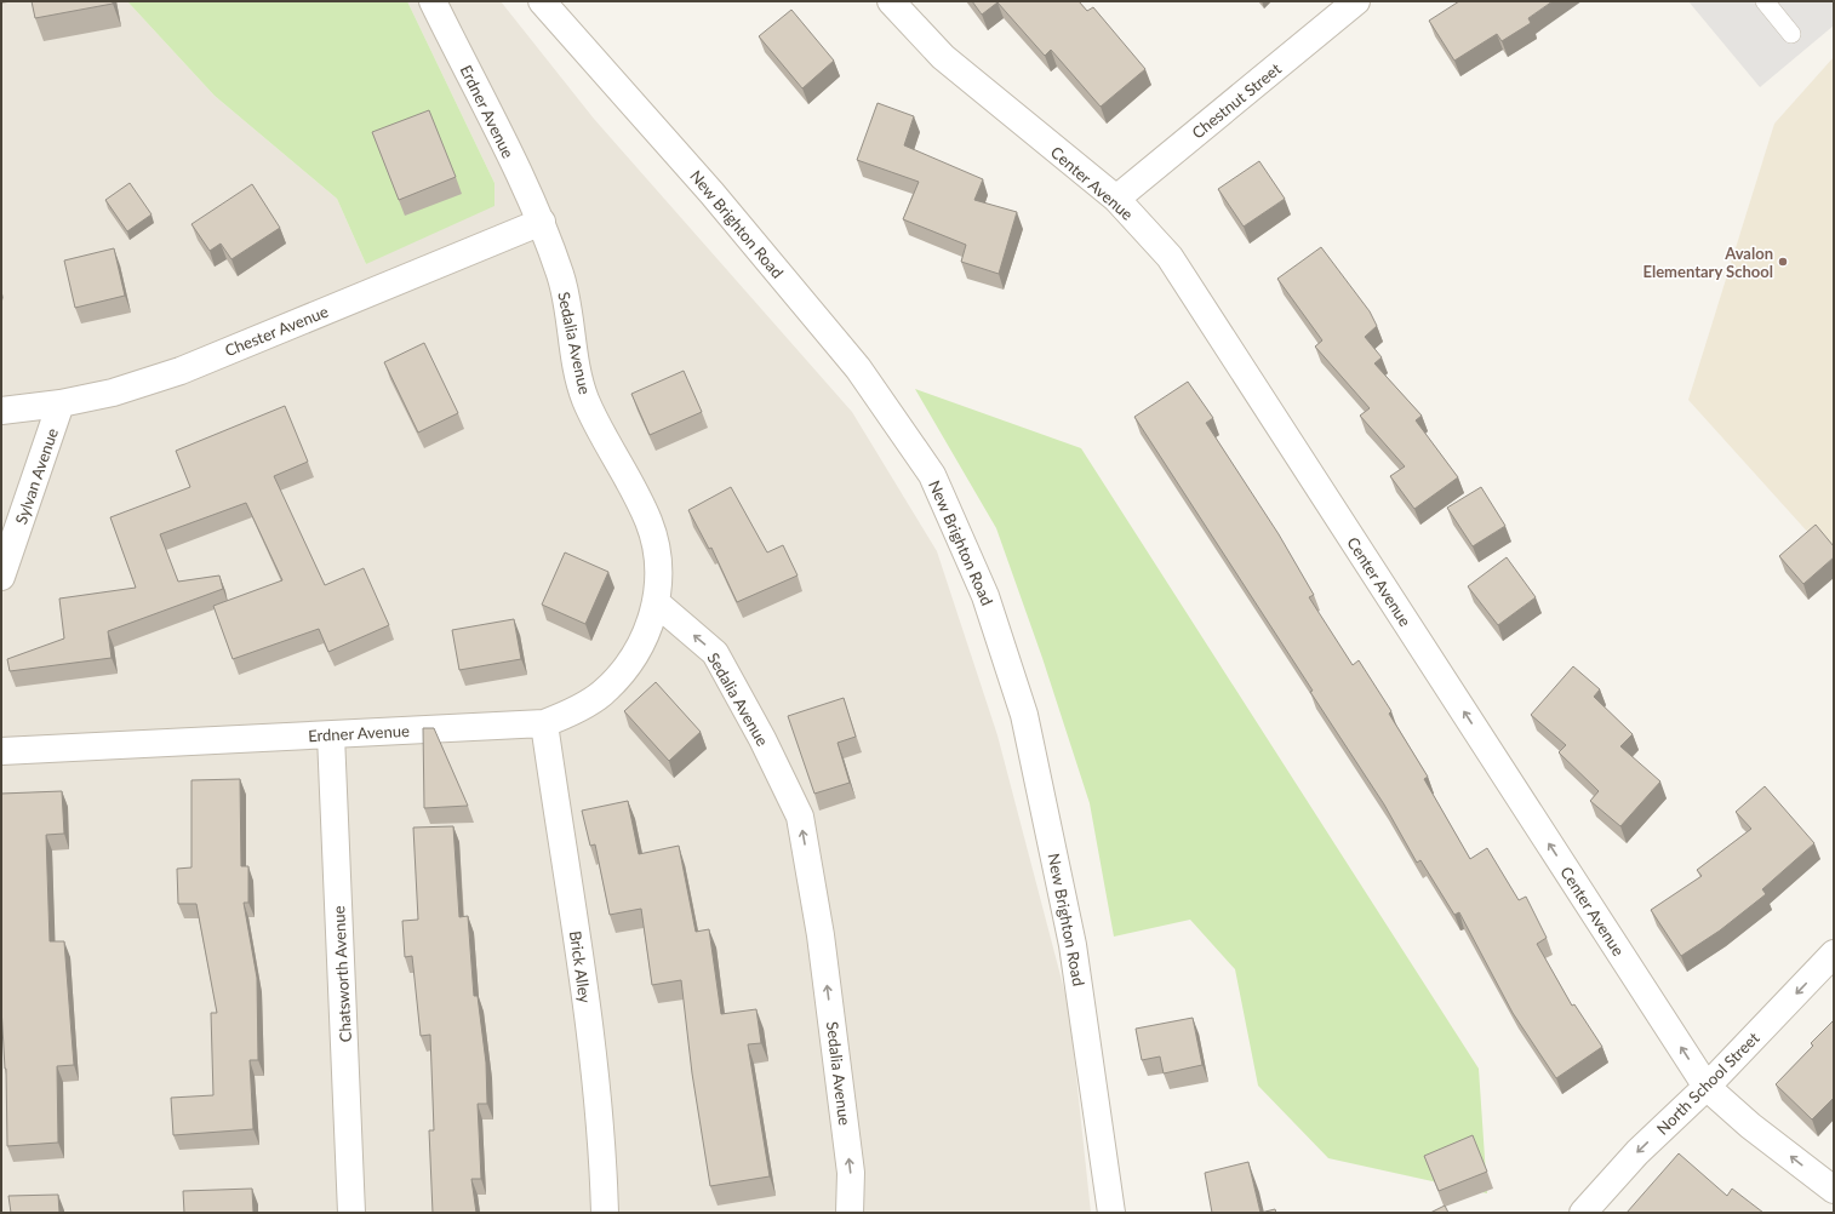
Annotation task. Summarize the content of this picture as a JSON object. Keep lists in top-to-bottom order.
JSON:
{
  "streets": {
    "street": [
      "Chestnut Street",
      "Erdner Avenue",
      "Center Avenue",
      "New Brighton Road",
      "Chester Avenue",
      "Sedalia Avenue",
      "Sylvan Avenue",
      "Brick Alley",
      "Chatsworth Avenue",
      "North School Street"
    ]
  },
  "crossings": [
    ["Chestnut Street", "Center Avenue"],
    ["Erdner Avenue", "Chester Avenue"],
    ["Erdner Avenue", "Sedalia Avenue"],
    ["Erdner Avenue", "Brick Alley"],
    ["Erdner Avenue", "Chatsworth Avenue"],
    ["Center Avenue", "North School Street"],
    ["Chester Avenue", "Sedalia Avenue"],
    ["Chester Avenue", "Sylvan Avenue"]
  ],
  "one_way": ["Center Avenue", "Sedalia Avenue", "North School Street"],
  "places": ["Avalon Elementary School"]
}
